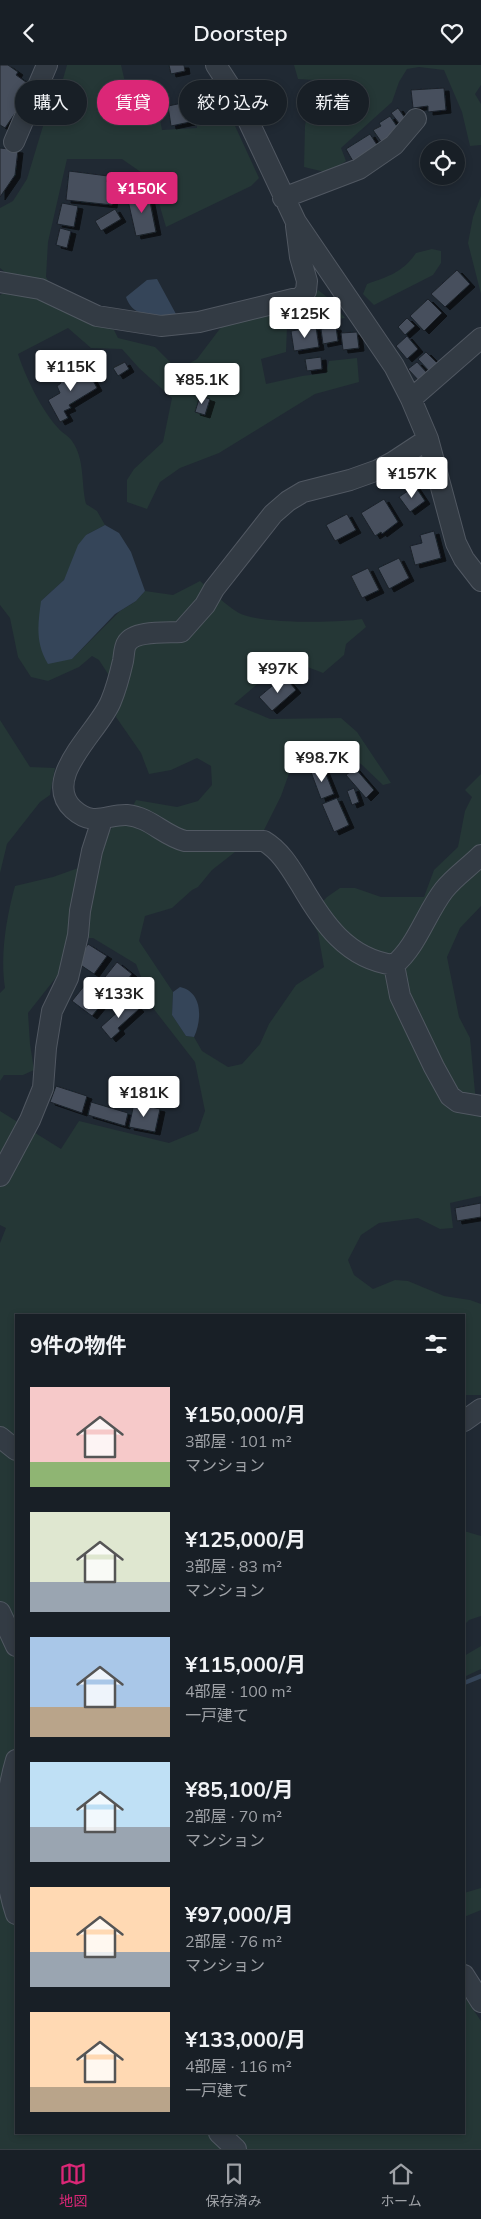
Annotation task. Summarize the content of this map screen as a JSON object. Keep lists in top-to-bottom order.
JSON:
{
  "page": {
    "header": "Doorstep",
    "chip": [
      "購入",
      "賃貸",
      "絞り込み",
      "新着"
    ],
    "price": [
      "¥150K",
      "¥125K",
      "¥115K",
      "¥85.1K",
      "¥157K",
      "¥97K",
      "¥98.7K",
      "¥133K",
      "¥181K"
    ],
    "heading": "9件の物件",
    "list": [
      {
        "name": "¥150,000/月",
        "note": "3部屋 · 101 m² · マンション"
      },
      {
        "name": "¥125,000/月",
        "note": "3部屋 · 83 m² · マンション"
      },
      {
        "name": "¥115,000/月",
        "note": "4部屋 · 100 m² · 一戸建て"
      },
      {
        "name": "¥85,100/月",
        "note": "2部屋 · 70 m² · マンション"
      },
      {
        "name": "¥97,000/月",
        "note": "2部屋 · 76 m² · マンション"
      },
      {
        "name": "¥133,000/月",
        "note": "4部屋 · 116 m² · 一戸建て"
      }
    ],
    "tabs": ["地図", "保存済み", "ホーム"]
  }
}
